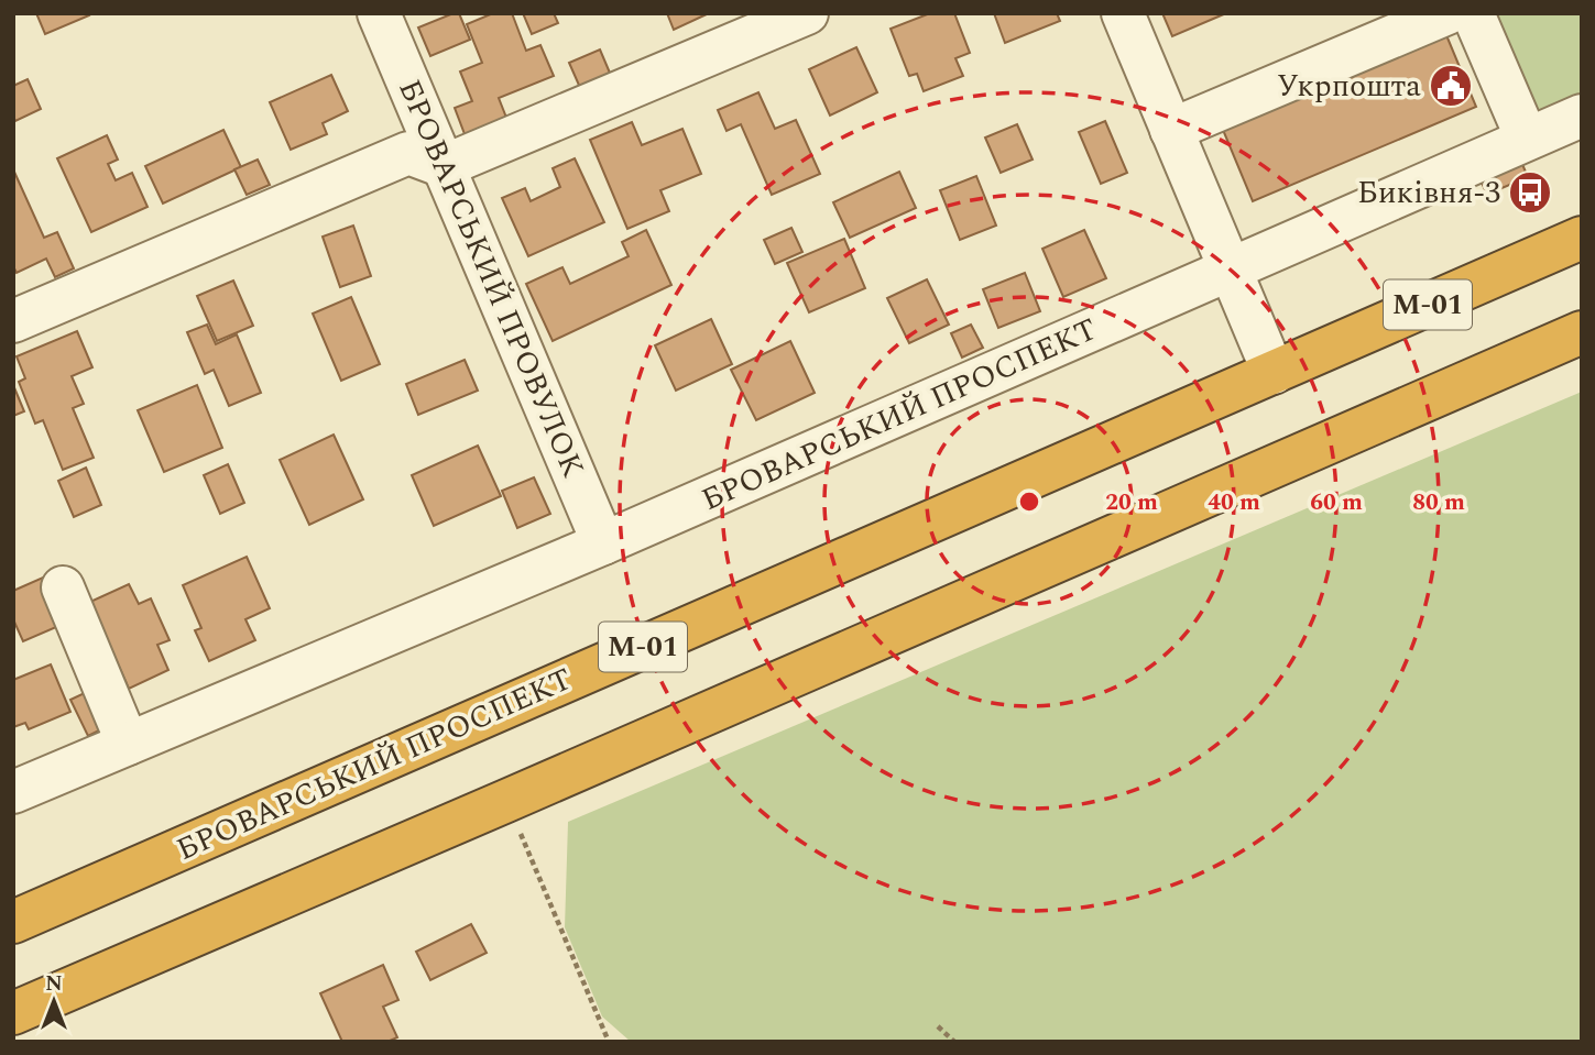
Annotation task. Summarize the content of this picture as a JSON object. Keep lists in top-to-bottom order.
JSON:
{
  "streets": {
    "highway": ["М-01", "БРОВАРСЬКИЙ ПРОСПЕКТ"],
    "street": ["БРОВАРСЬКИЙ ПРОВУЛОК"]
  },
  "crossings": [
    ["БРОВАРСЬКИЙ ПРОВУЛОК", "БРОВАРСЬКИЙ ПРОСПЕКТ"]
  ],
  "places": {
    "public building": ["Укрпошта"],
    "bus stop": ["Бикiвня-3"]
  },
  "north": "top",
  "rings": [
    "20 m",
    "40 m",
    "60 m",
    "80 m"
  ]
}
